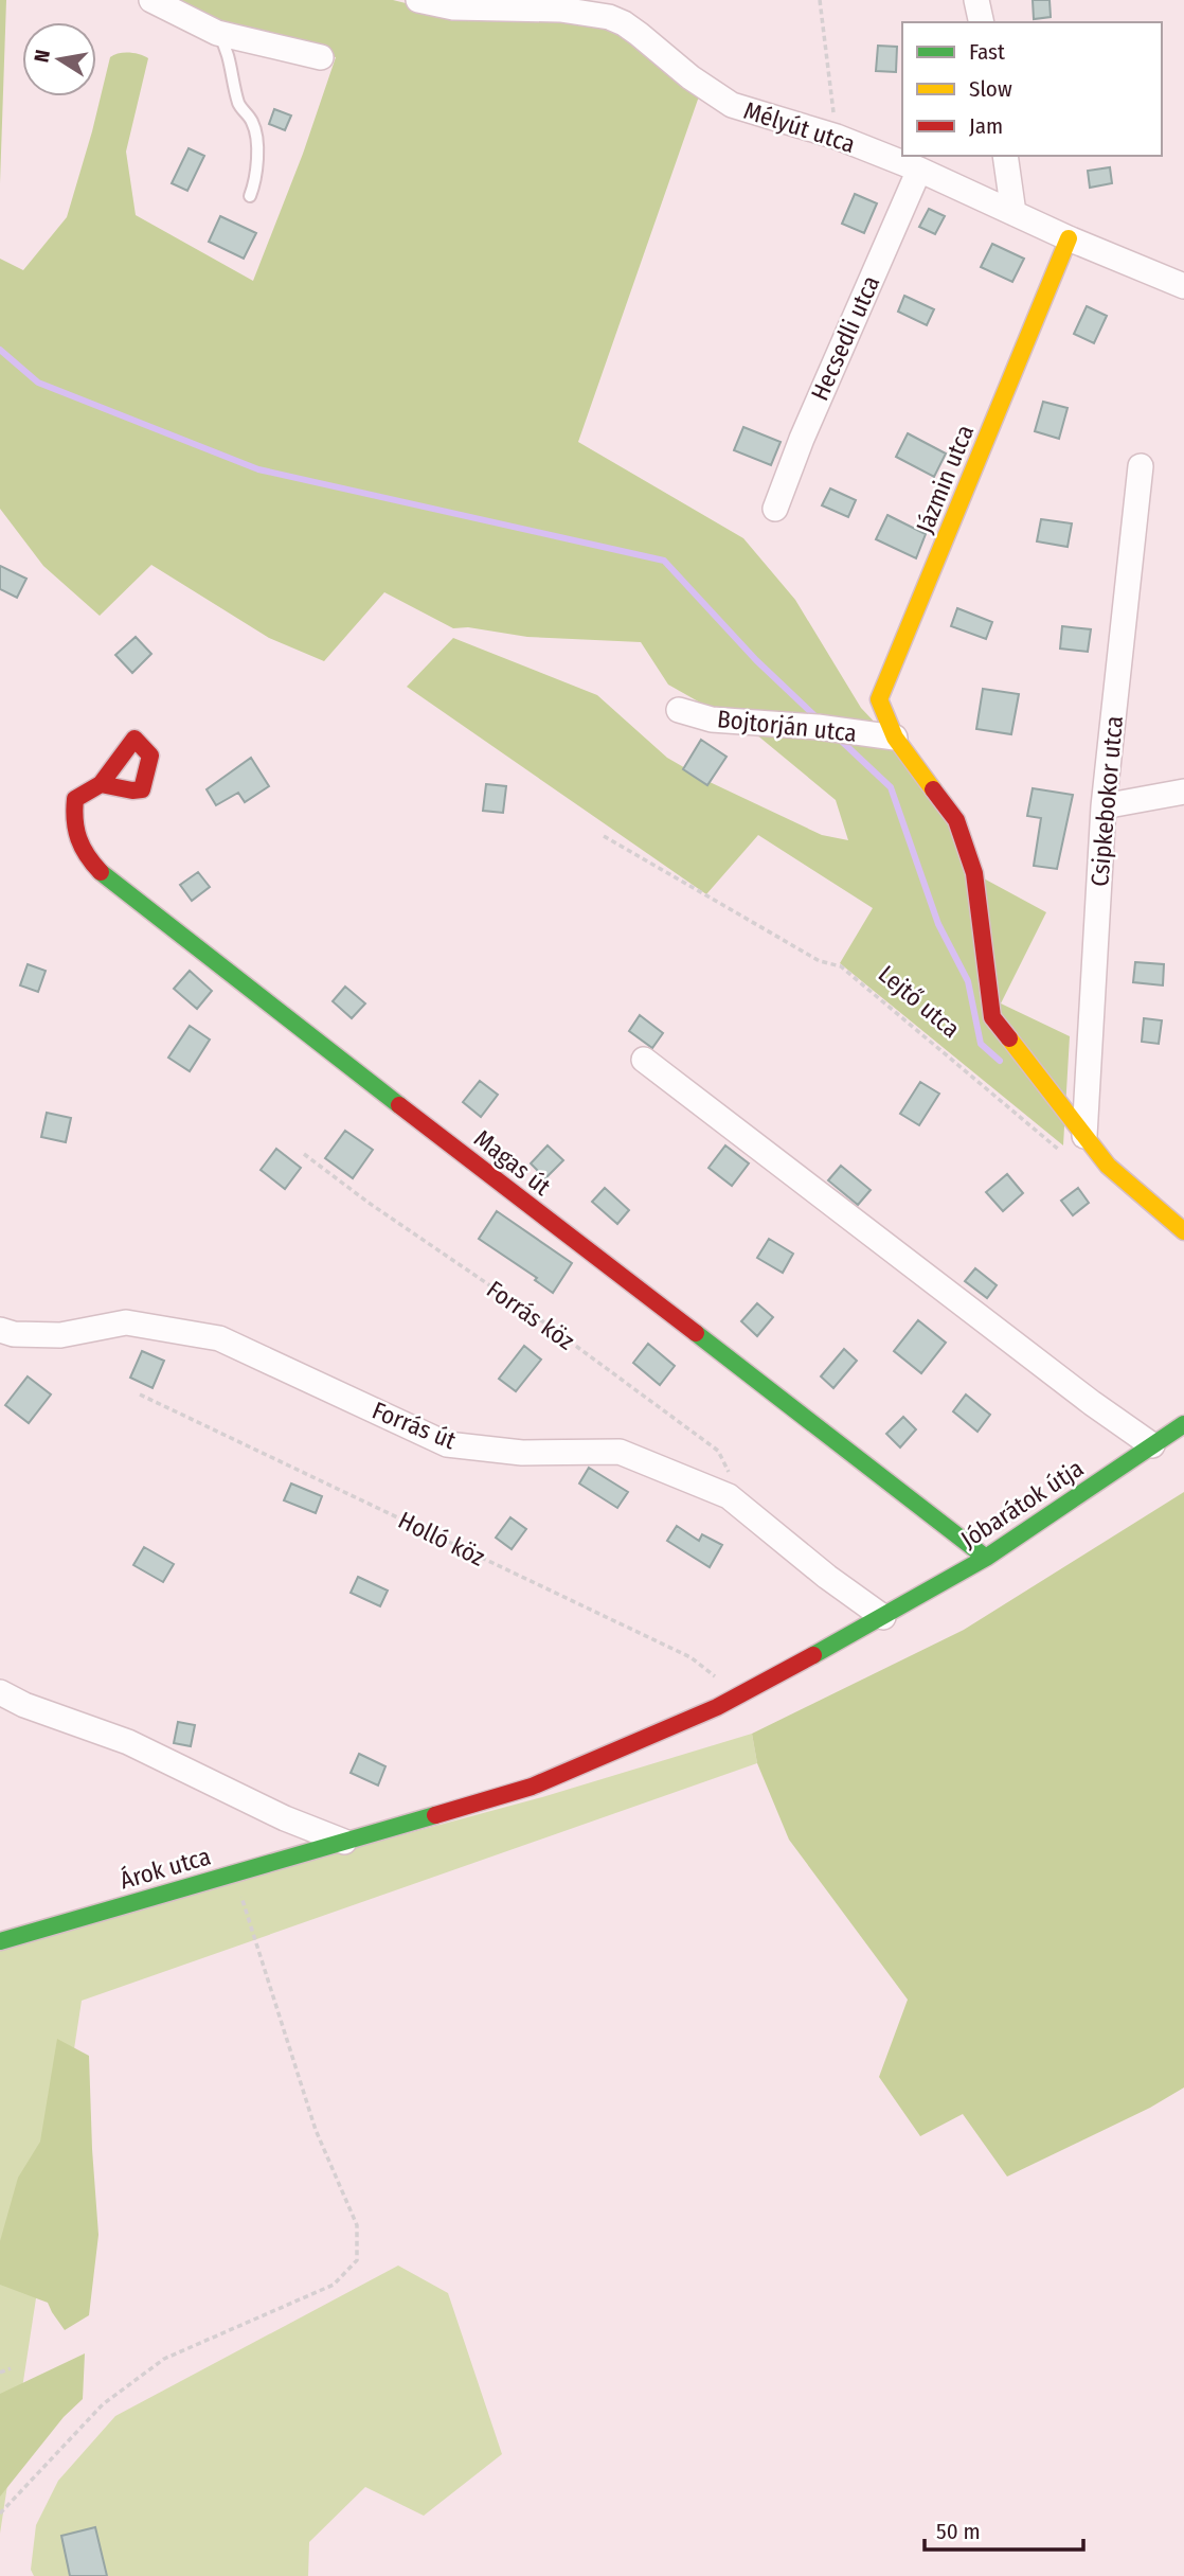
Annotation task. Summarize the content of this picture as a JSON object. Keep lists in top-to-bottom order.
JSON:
{
  "streets": {
    "street": [
      "Mélyút utca",
      "Hecsedli utca",
      "Jázmin utca",
      "Bojtorján utca",
      "Csipkebokor utca",
      "Magas út",
      "Forrás út",
      "Jóbarátok útja",
      "Árok utca"
    ],
    "path": ["Lejtő utca", "Forrás köz", "Holló köz"]
  },
  "crossings": [
    ["Mélyút utca", "Hecsedli utca"],
    ["Mélyút utca", "Jázmin utca"],
    ["Jázmin utca", "Bojtorján utca"],
    ["Jázmin utca", "Csipkebokor utca"],
    ["Magas út", "Jóbarátok útja"],
    ["Forrás köz", "Forrás út"],
    ["Forrás út", "Jóbarátok útja"],
    ["Jóbarátok útja", "Holló köz"],
    ["Jóbarátok útja", "Árok utca"],
    ["Holló köz", "Árok utca"]
  ],
  "legend": ["Fast", "Slow", "Jam"],
  "scale_bar": "50 m",
  "north": "left"
}
